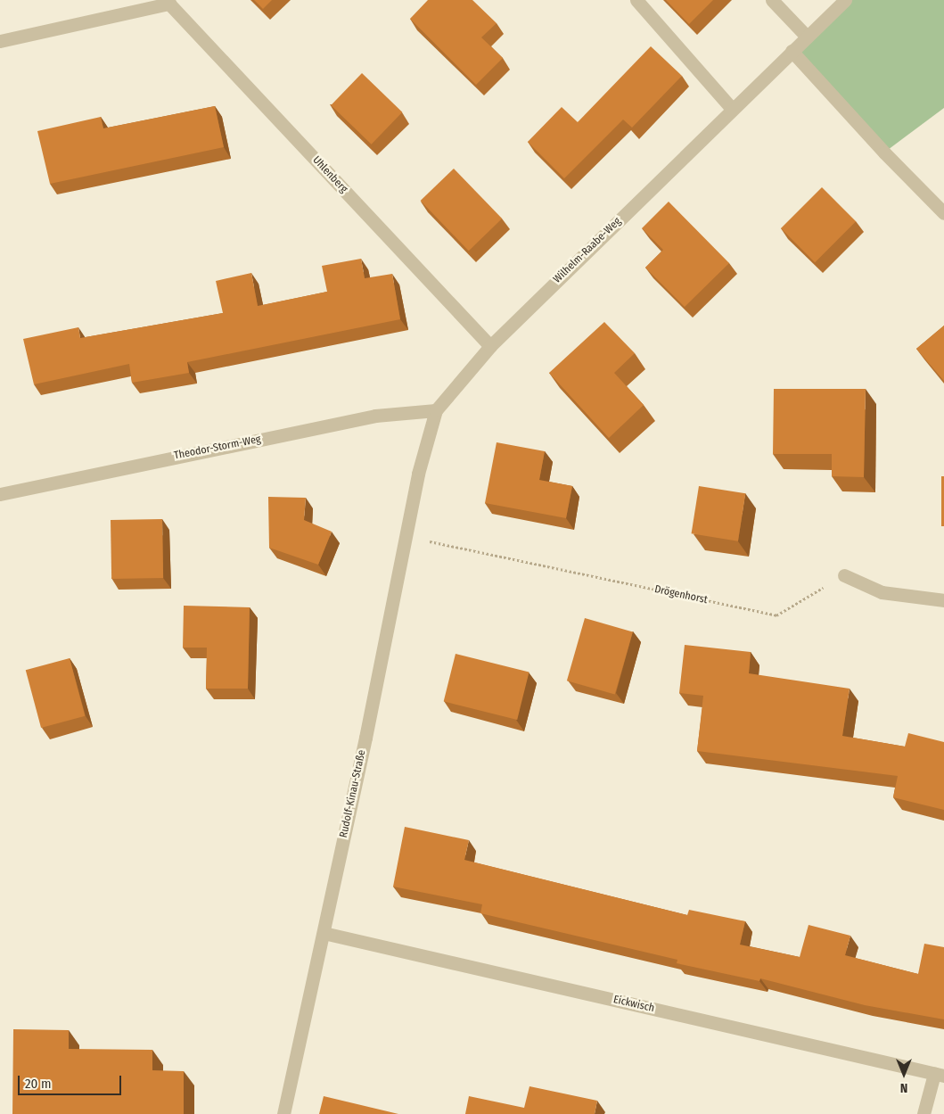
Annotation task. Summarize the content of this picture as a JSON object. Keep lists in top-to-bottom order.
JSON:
{
  "streets": {
    "street": [
      "Uhlenberg",
      "Wilhelm-Raabe-Weg",
      "Theodor-Storm-Weg",
      "Rudolf-Kinau-Straße",
      "Eickwisch"
    ],
    "path": ["Drögenhorst"]
  },
  "crossings": [
    ["Uhlenberg", "Wilhelm-Raabe-Weg"],
    ["Wilhelm-Raabe-Weg", "Theodor-Storm-Weg"],
    ["Wilhelm-Raabe-Weg", "Rudolf-Kinau-Straße"],
    ["Drögenhorst", "Rudolf-Kinau-Straße"],
    ["Rudolf-Kinau-Straße", "Eickwisch"]
  ],
  "scale_bar": "20 m",
  "north": "bottom"
}
